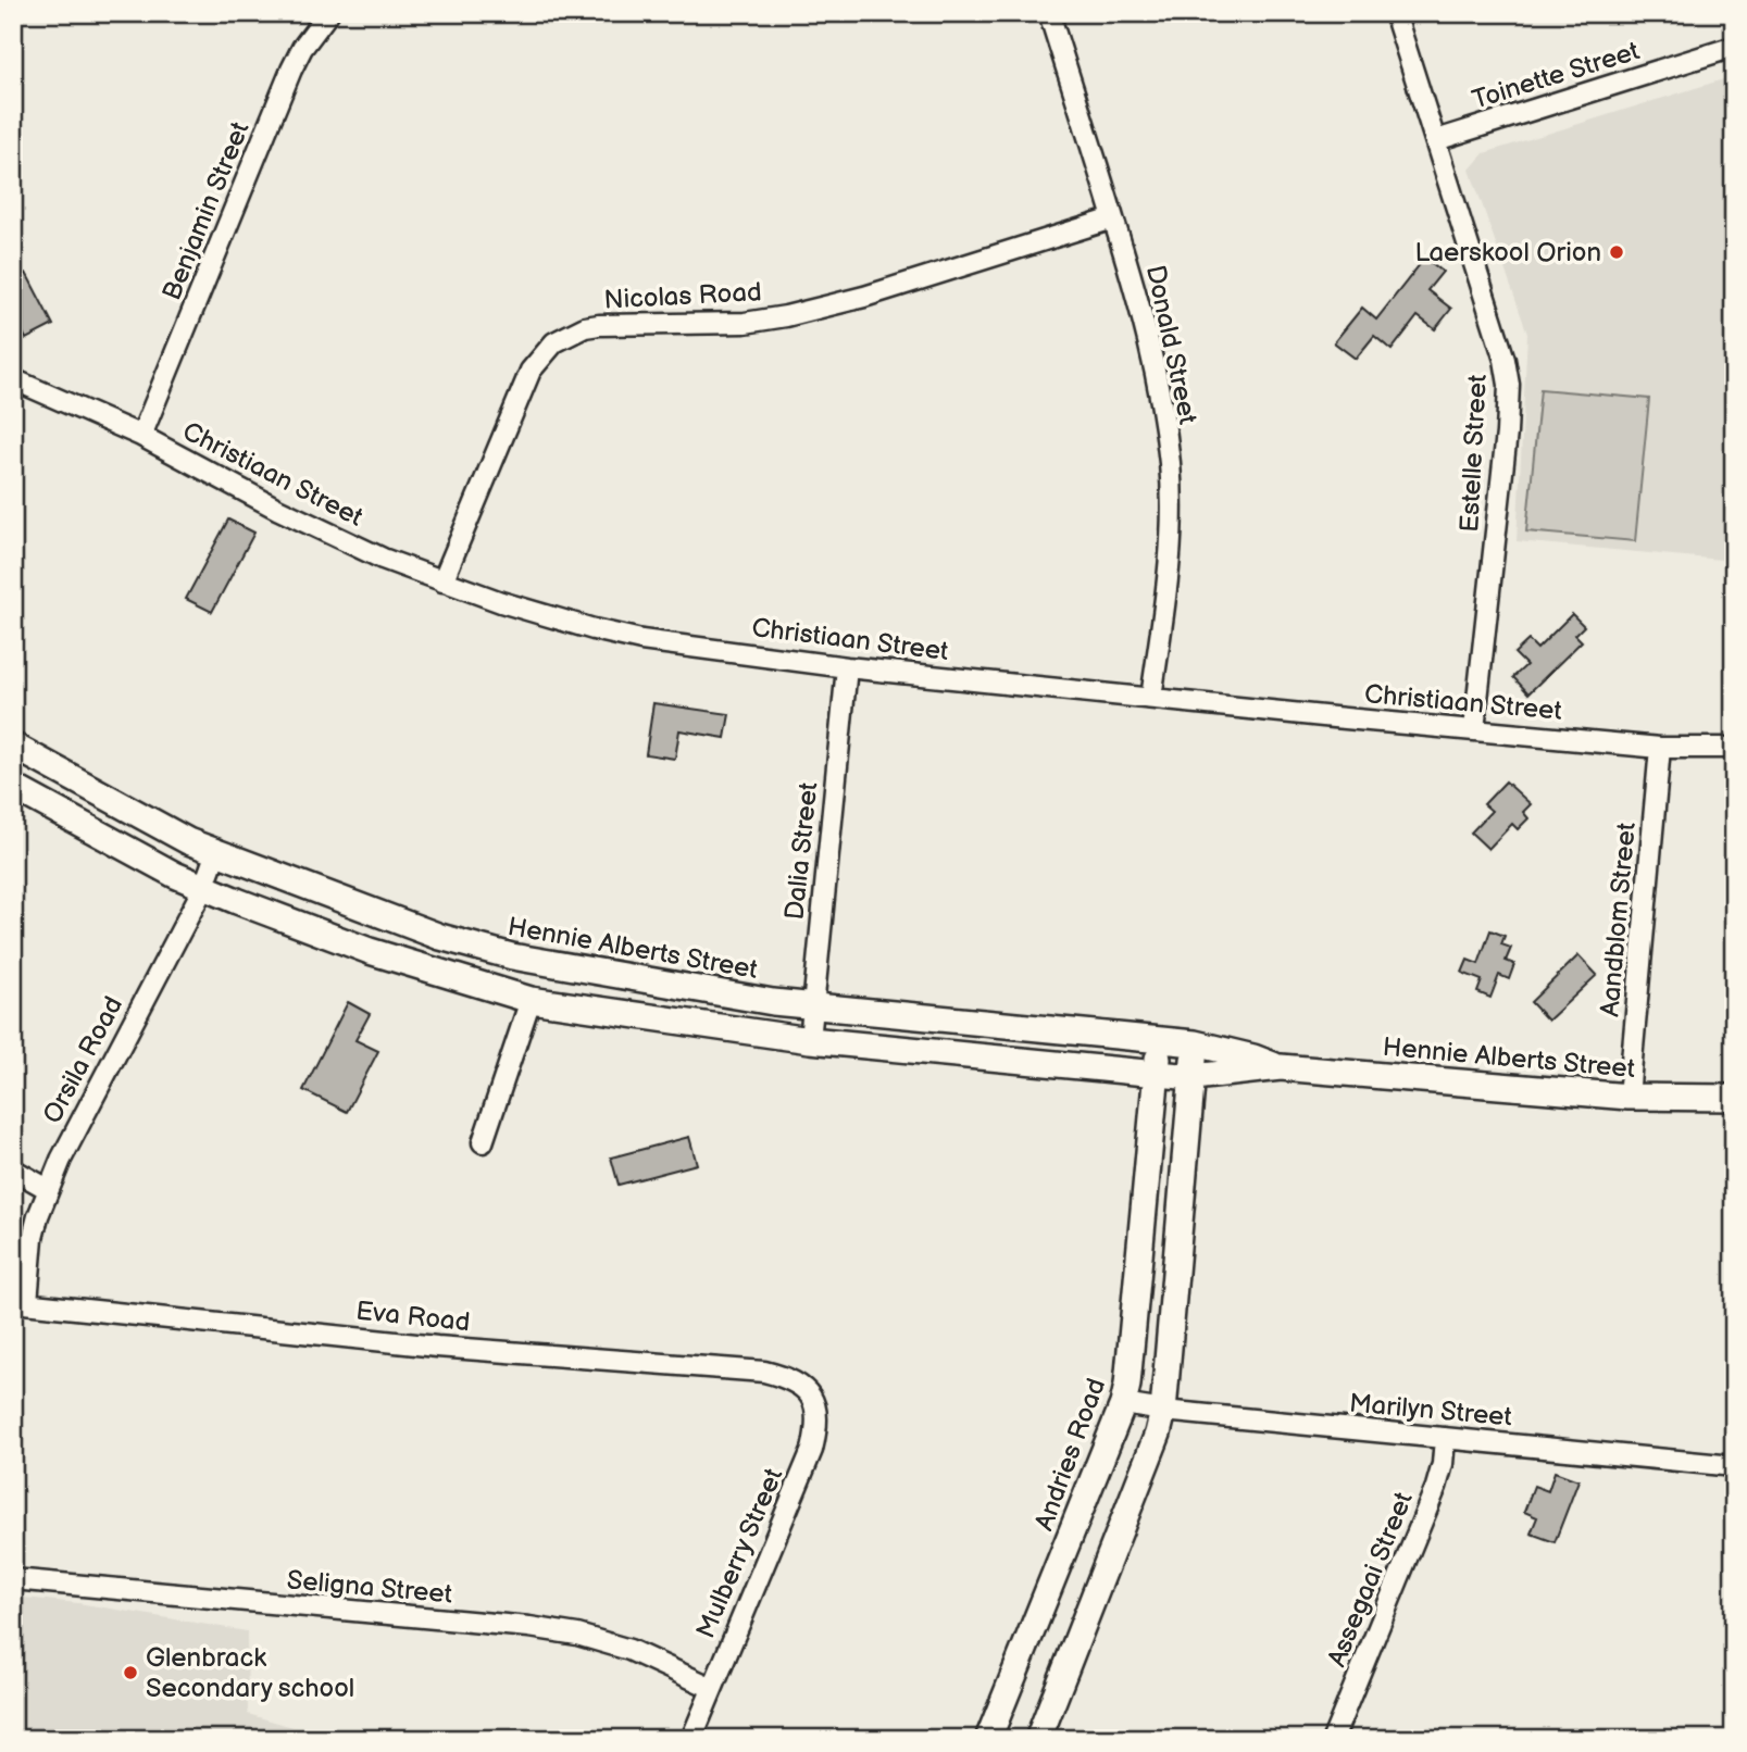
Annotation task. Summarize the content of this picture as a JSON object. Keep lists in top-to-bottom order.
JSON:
{
  "streets": {
    "street": [
      "Toinette Street",
      "Benjamin Street",
      "Nicolas Road",
      "Donald Street",
      "Estelle Street",
      "Christiaan Street",
      "Dalia Street",
      "Aandblom Street",
      "Hennie Alberts Street",
      "Orsila Road",
      "Eva Road",
      "Marilyn Street",
      "Andries Road",
      "Mulberry Street",
      "Assegaai Street",
      "Seligna Street"
    ]
  },
  "crossings": [
    ["Toinette Street", "Estelle Street"],
    ["Benjamin Street", "Christiaan Street"],
    ["Nicolas Road", "Donald Street"],
    ["Nicolas Road", "Christiaan Street"],
    ["Donald Street", "Christiaan Street"],
    ["Estelle Street", "Christiaan Street"],
    ["Christiaan Street", "Dalia Street"],
    ["Christiaan Street", "Aandblom Street"],
    ["Dalia Street", "Hennie Alberts Street"],
    ["Aandblom Street", "Hennie Alberts Street"],
    ["Hennie Alberts Street", "Orsila Road"],
    ["Hennie Alberts Street", "Andries Road"],
    ["Orsila Road", "Eva Road"],
    ["Eva Road", "Mulberry Street"],
    ["Marilyn Street", "Andries Road"],
    ["Marilyn Street", "Assegaai Street"],
    ["Mulberry Street", "Seligna Street"]
  ],
  "places": ["Laerskool Orion", "Glenbrack Secondary school"]
}
